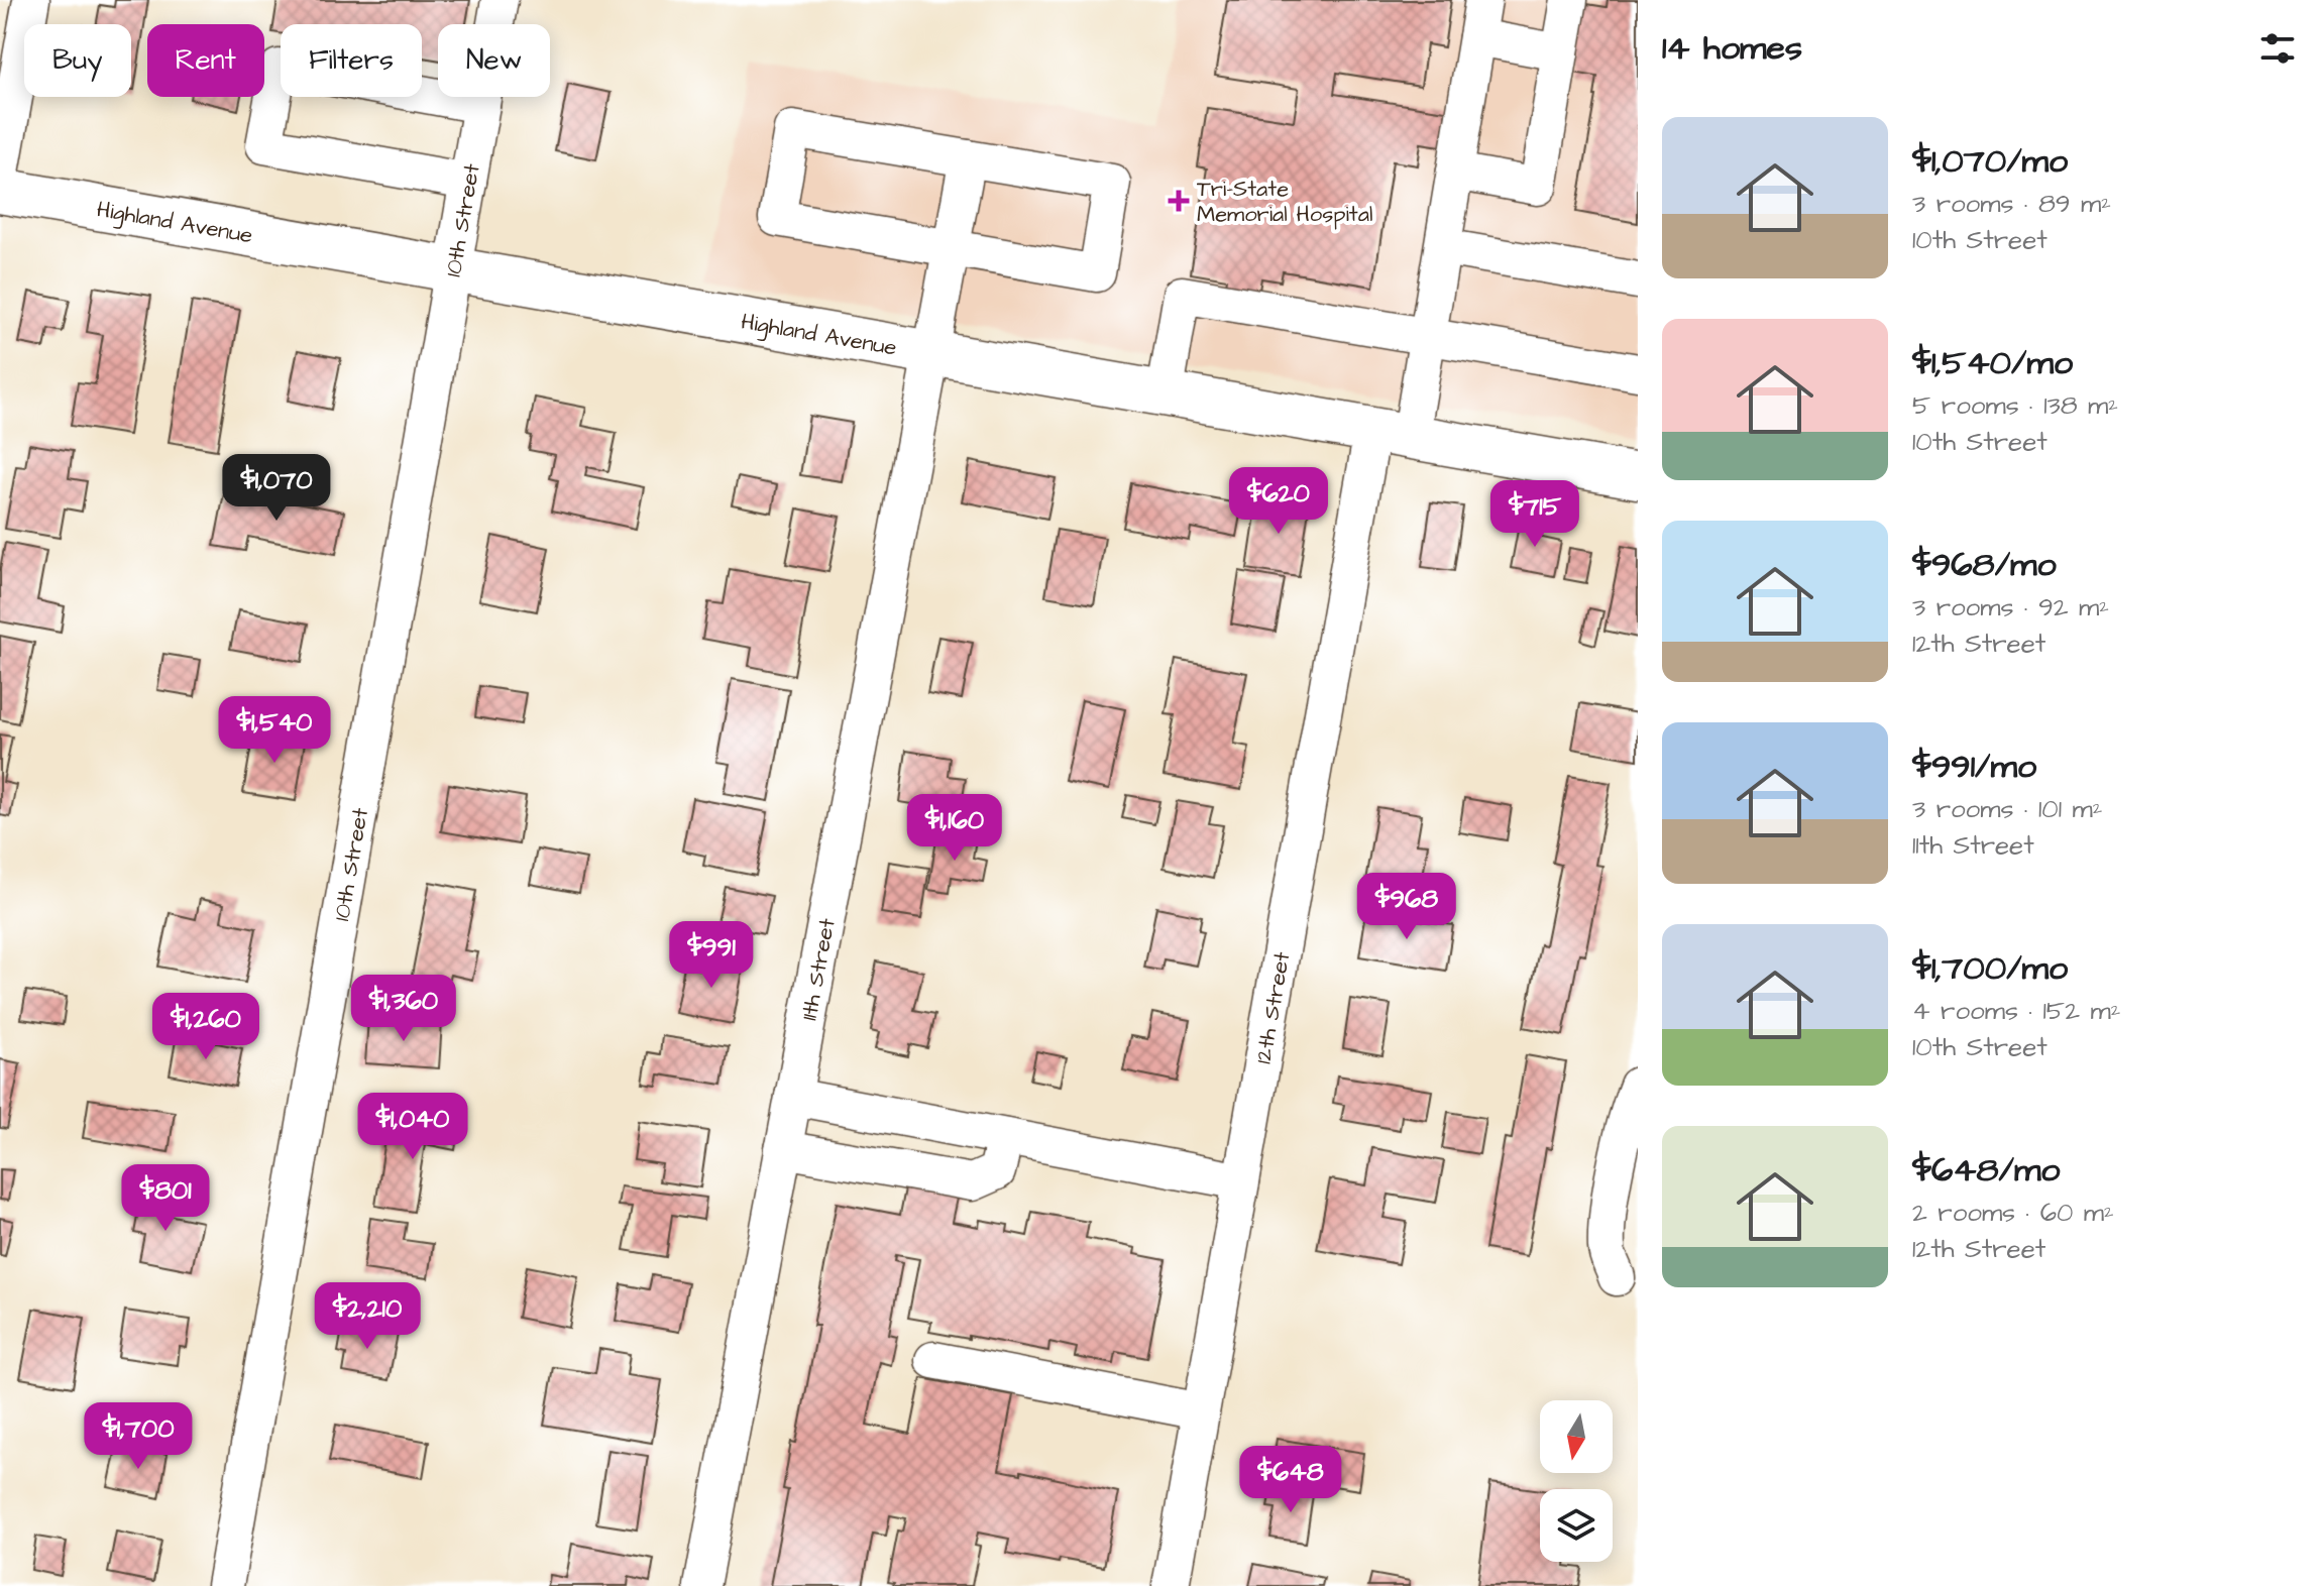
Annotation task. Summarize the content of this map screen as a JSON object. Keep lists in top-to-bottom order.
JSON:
{
  "streets": {
    "main road": ["Highland Avenue"],
    "street": ["10th Street", "11th Street", "12th Street"]
  },
  "crossings": [
    ["10th Street", "Highland Avenue"],
    ["Highland Avenue", "11th Street"],
    ["Highland Avenue", "12th Street"]
  ],
  "places": {
    "health": ["Tri-State Memorial Hospital"]
  },
  "north": "bottom",
  "page": {
    "heading": "14 homes",
    "chip": [
      "Buy",
      "Rent",
      "Filters",
      "New"
    ],
    "list": [
      {
        "name": "$1,070/mo",
        "note": "3 rooms · 89 m² · 10th Street"
      },
      {
        "name": "$1,540/mo",
        "note": "5 rooms · 138 m² · 10th Street"
      },
      {
        "name": "$968/mo",
        "note": "3 rooms · 92 m² · 12th Street"
      },
      {
        "name": "$991/mo",
        "note": "3 rooms · 101 m² · 11th Street"
      },
      {
        "name": "$1,700/mo",
        "note": "4 rooms · 152 m² · 10th Street"
      },
      {
        "name": "$648/mo",
        "note": "2 rooms · 60 m² · 12th Street"
      }
    ],
    "price": [
      "$1,070",
      "$620",
      "$715",
      "$1,540",
      "$1,160",
      "$968",
      "$991",
      "$1,360",
      "$1,260",
      "$1,040",
      "$801",
      "$2,210",
      "$1,700",
      "$648"
    ]
  }
}
